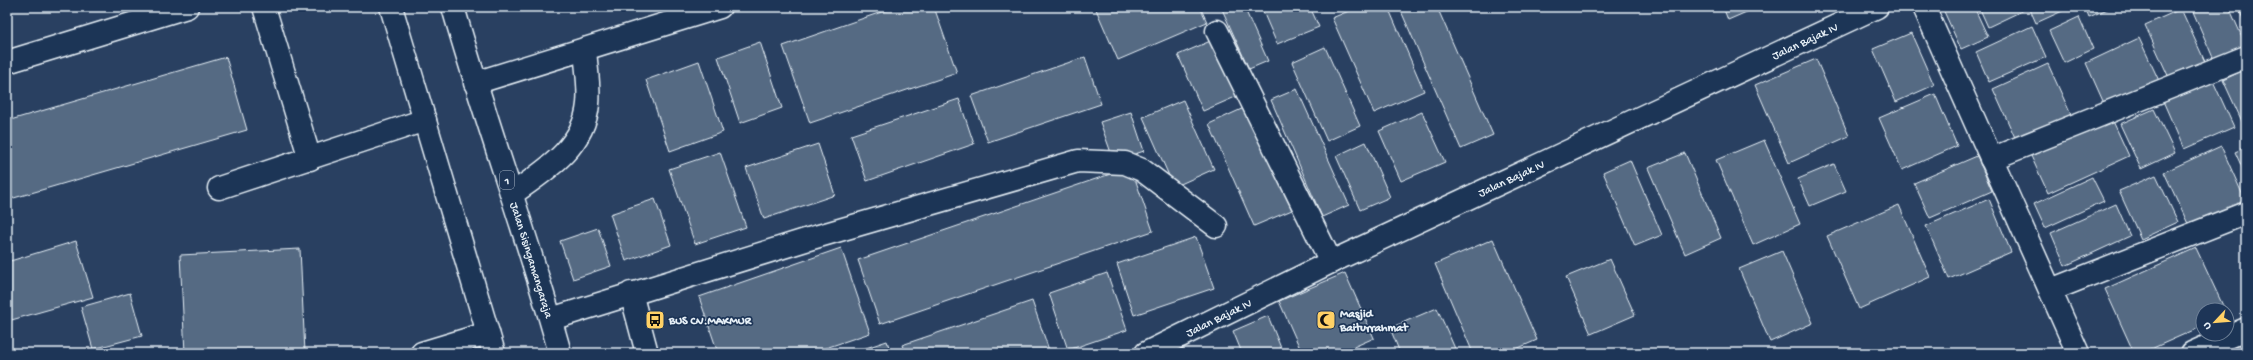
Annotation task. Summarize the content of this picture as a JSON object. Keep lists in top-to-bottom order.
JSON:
{
  "streets": {
    "main road": ["Jalan Bajak IV", "1", "Jalan Sisingamangaraja"]
  },
  "places": {
    "bus stop": ["BUS CV.MAKMUR"],
    "mosque": ["Masjid Baiturrahmat"]
  },
  "north": "bottom left"
}
